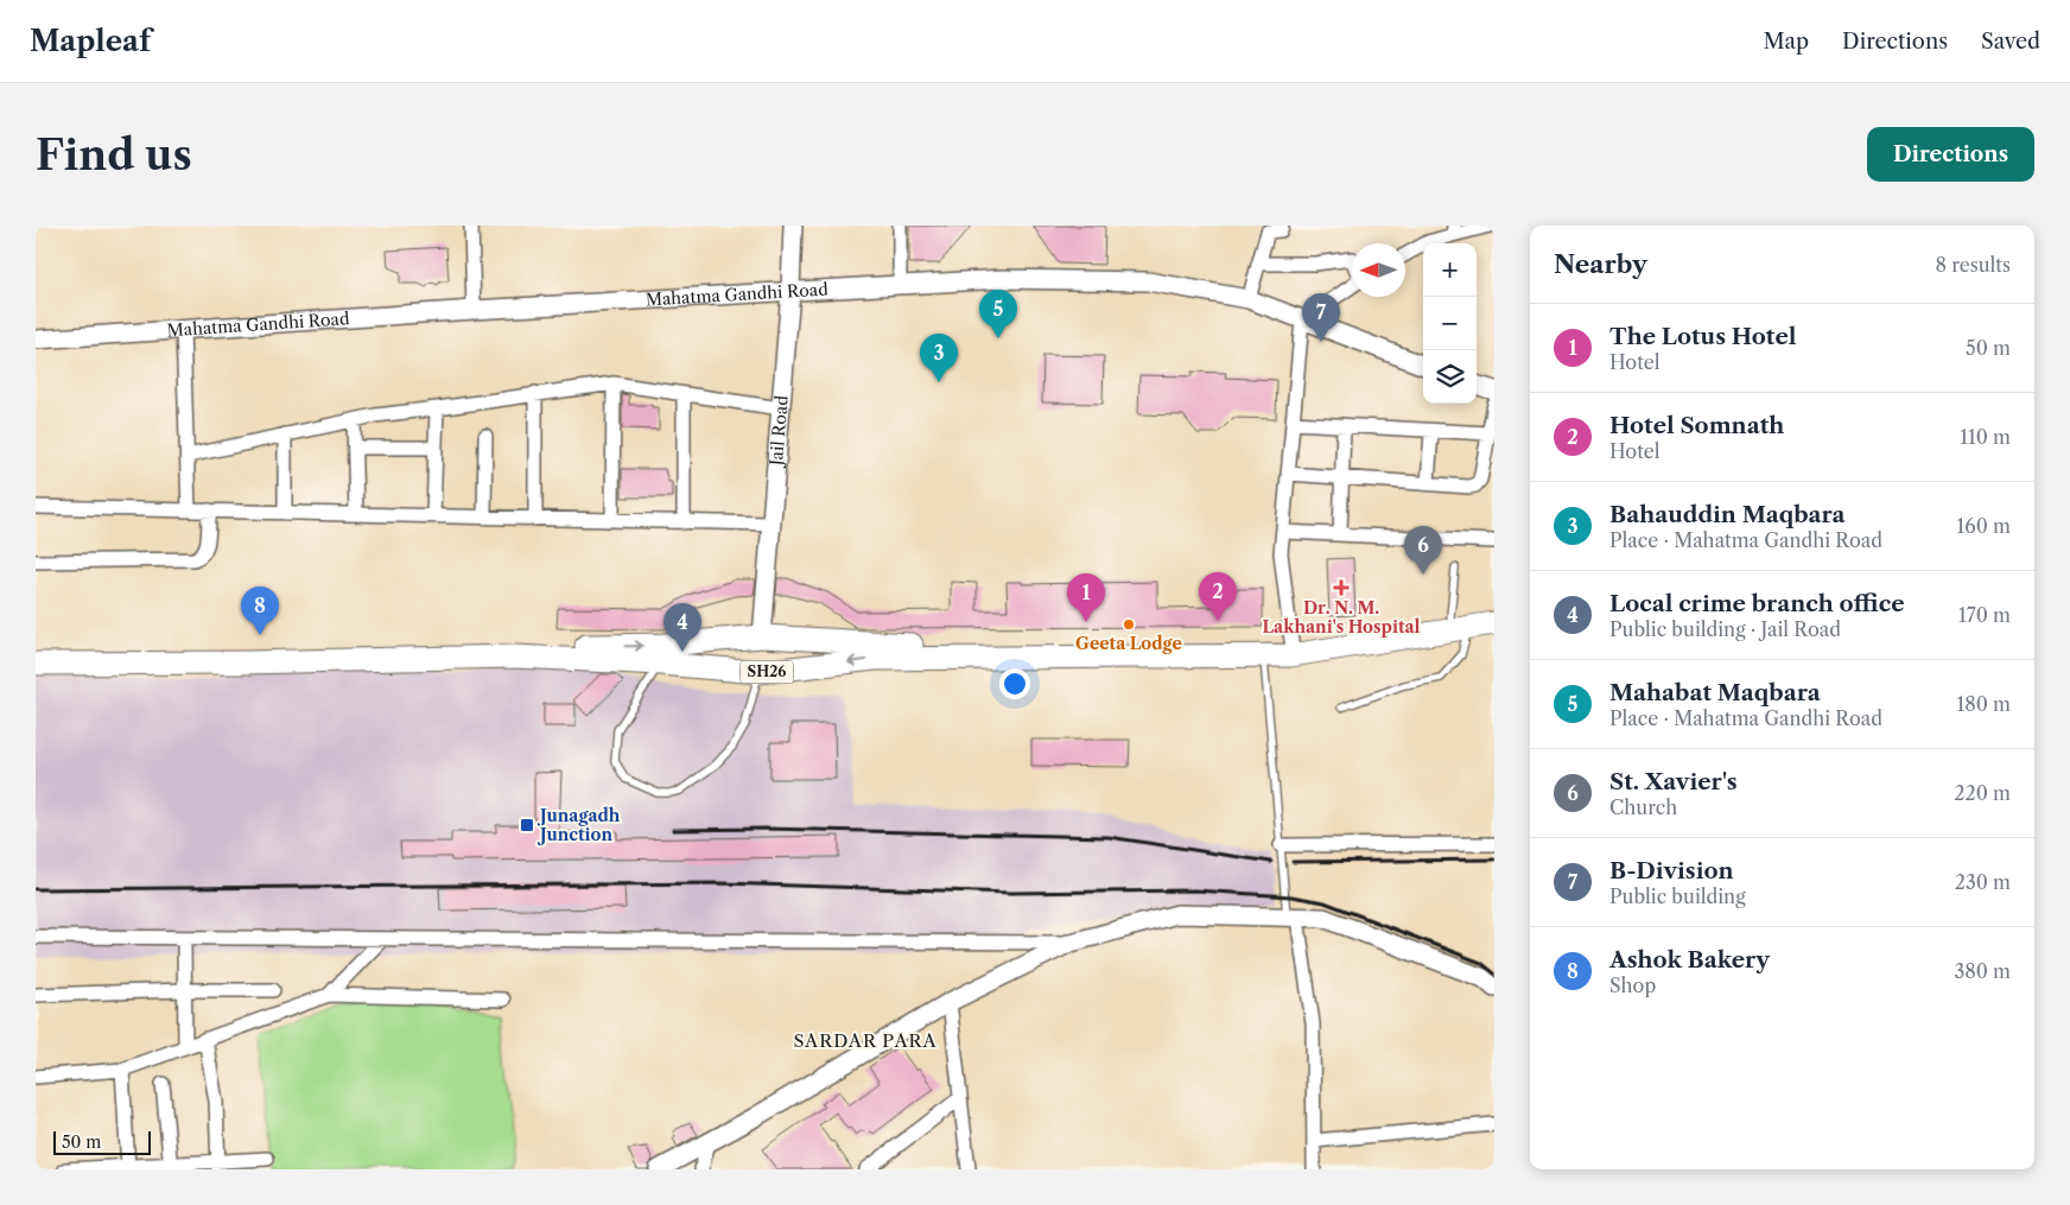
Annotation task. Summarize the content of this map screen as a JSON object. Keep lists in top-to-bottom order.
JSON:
{
  "streets": {
    "main road": ["SH26"],
    "street": ["Mahatma Gandhi Road", "Jail Road"]
  },
  "crossings": [
    ["Mahatma Gandhi Road", "Jail Road"],
    ["Jail Road", "SH26"]
  ],
  "districts": ["SARDAR PARA"],
  "places": {
    "health": ["Dr. N. M. Lakhani's Hospital"],
    "other": ["Geeta Lodge"],
    "transit": ["Junagadh Junction"]
  },
  "scale_bar": "50 m",
  "north": "left",
  "page": {
    "header": "Mapleaf",
    "nav": ["Map", "Directions", "Saved"],
    "buttons": "Directions",
    "title": "Find us",
    "heading": ["Nearby", "8 results"],
    "map_buttons": ["+", "−"],
    "pins": [
      "5",
      "7",
      "3",
      "6",
      "2",
      "1",
      "8",
      "4"
    ],
    "list": [
      {
        "mark": "1",
        "name": "The Lotus Hotel",
        "note": "Hotel",
        "value": "50 m"
      },
      {
        "mark": "2",
        "name": "Hotel Somnath",
        "note": "Hotel",
        "value": "110 m"
      },
      {
        "mark": "3",
        "name": "Bahauddin Maqbara",
        "note": "Place · Mahatma Gandhi Road",
        "value": "160 m"
      },
      {
        "mark": "4",
        "name": "Local crime branch office",
        "note": "Public building · Jail Road",
        "value": "170 m"
      },
      {
        "mark": "5",
        "name": "Mahabat Maqbara",
        "note": "Place · Mahatma Gandhi Road",
        "value": "180 m"
      },
      {
        "mark": "6",
        "name": "St. Xavier's",
        "note": "Church",
        "value": "220 m"
      },
      {
        "mark": "7",
        "name": "B-Division",
        "note": "Public building",
        "value": "230 m"
      },
      {
        "mark": "8",
        "name": "Ashok Bakery",
        "note": "Shop",
        "value": "380 m"
      }
    ],
    "scale": "50 m"
  }
}
